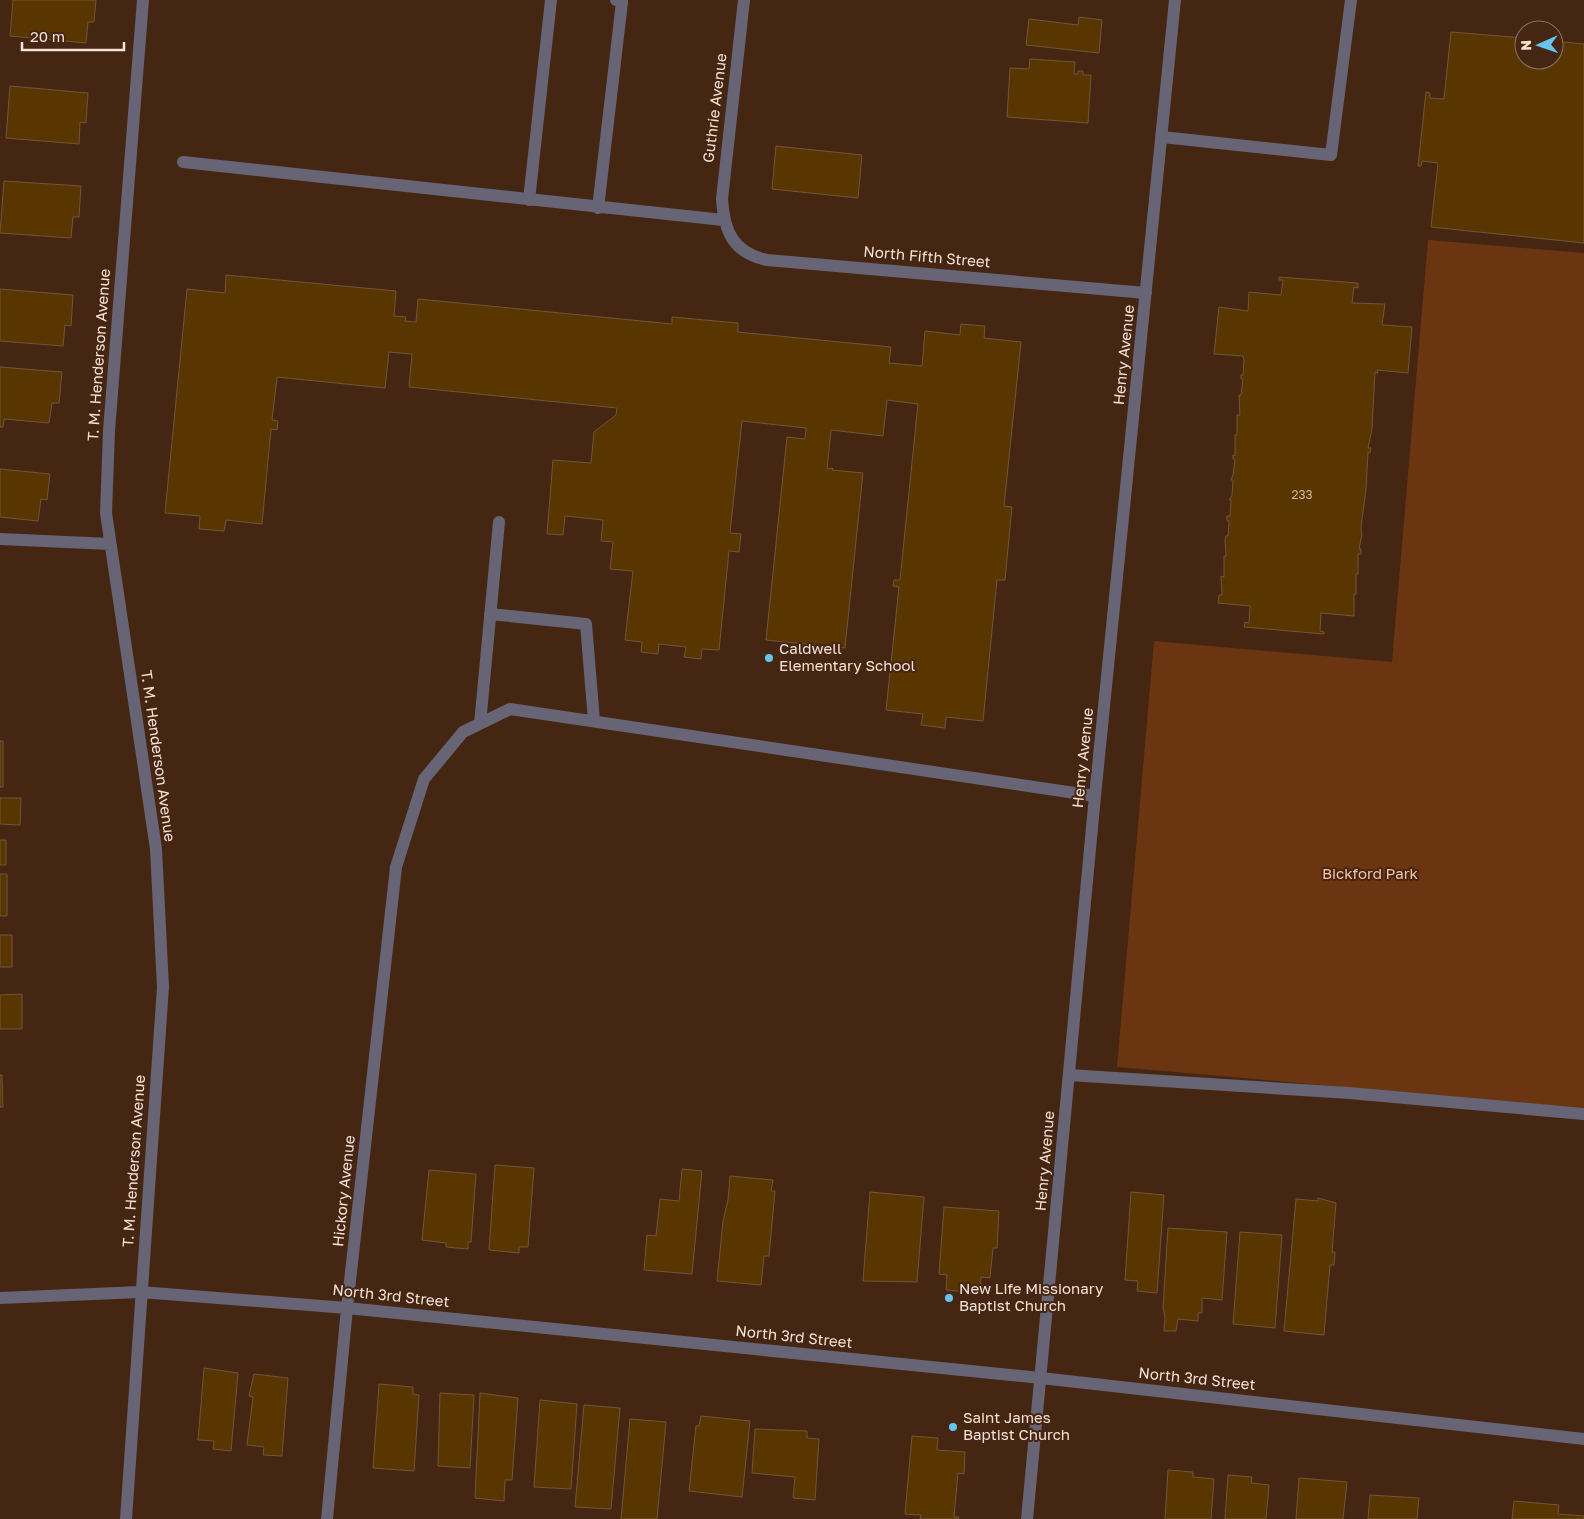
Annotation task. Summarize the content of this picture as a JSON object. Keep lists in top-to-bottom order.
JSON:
{
  "streets": {
    "street": [
      "Guthrie Avenue",
      "North Fifth Street",
      "T. M. Henderson Avenue",
      "Henry Avenue",
      "Hickory Avenue",
      "North 3rd Street"
    ]
  },
  "crossings": [
    ["Guthrie Avenue", "North Fifth Street"],
    ["North Fifth Street", "Henry Avenue"],
    ["T. M. Henderson Avenue", "North 3rd Street"],
    ["Henry Avenue", "Hickory Avenue"],
    ["Henry Avenue", "North 3rd Street"],
    ["Hickory Avenue", "North 3rd Street"]
  ],
  "parks": ["Bickford Park"],
  "places": ["Caldwell Elementary School", "New Life Missionary Baptist Church", "Saint James Baptist Church"],
  "house_numbers": ["233"],
  "scale_bar": "20 m",
  "north": "left"
}
